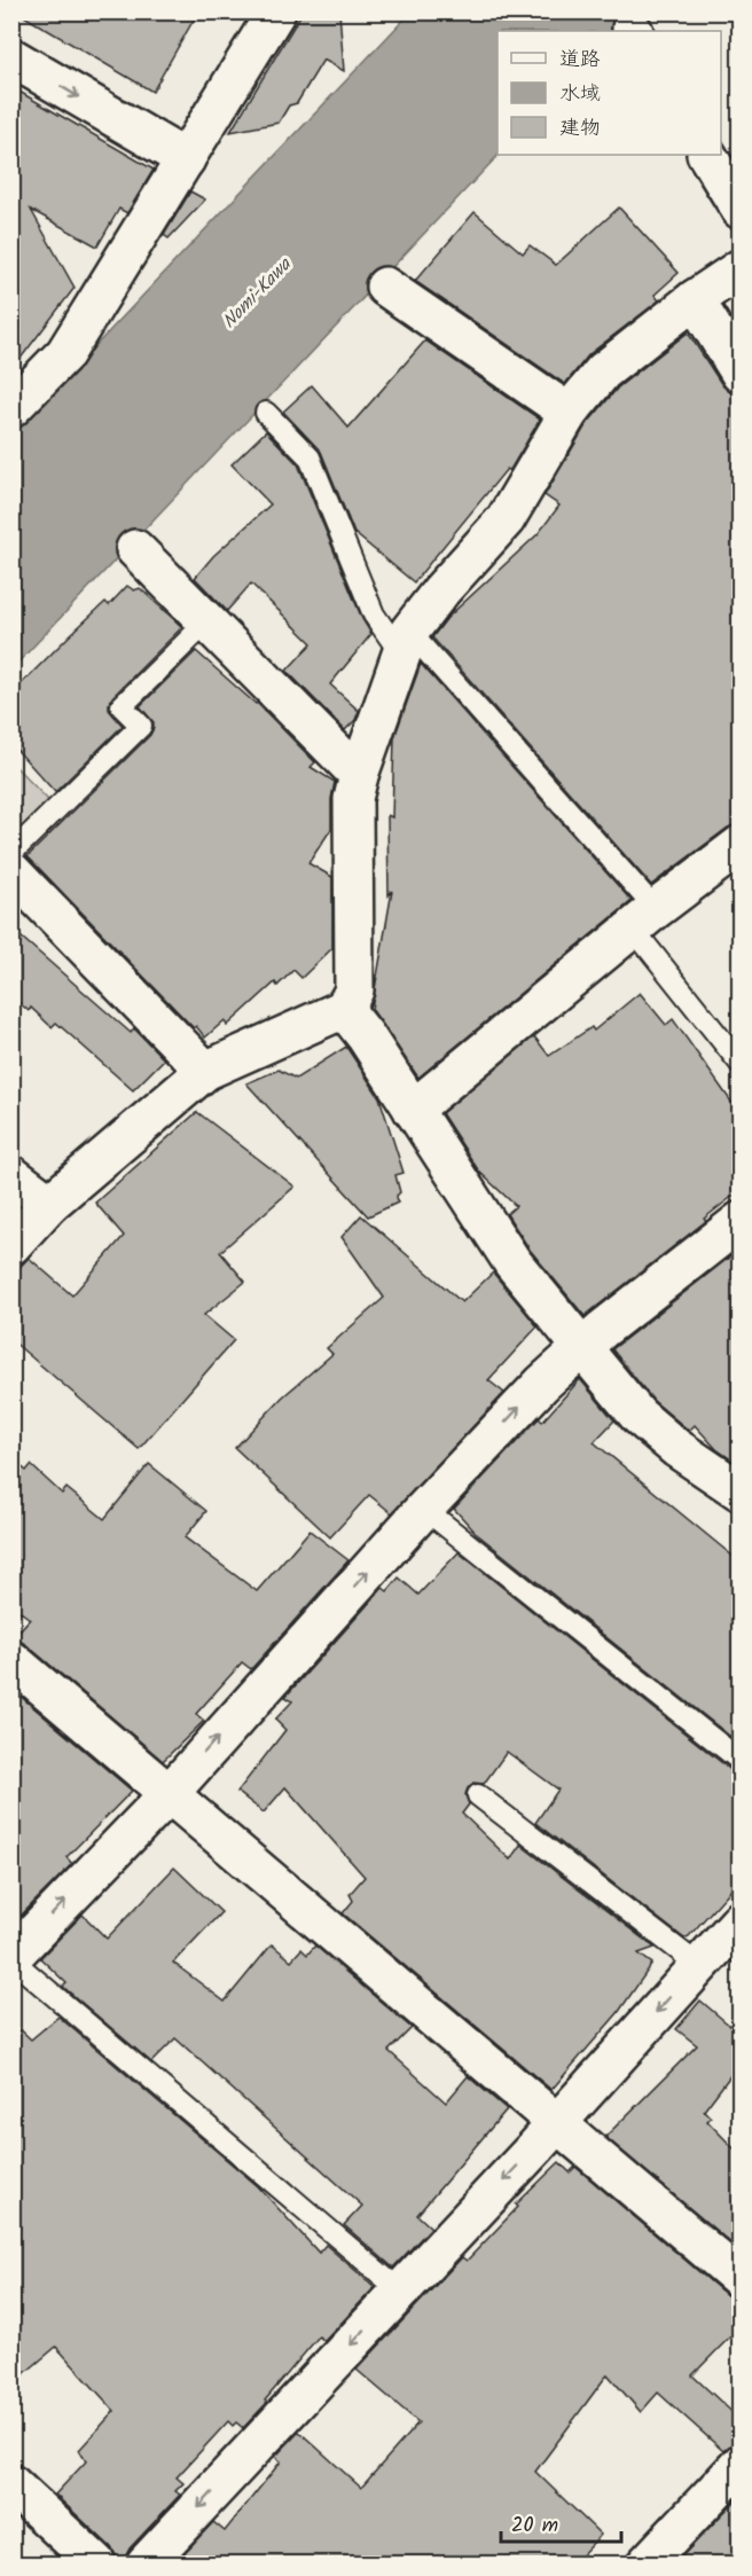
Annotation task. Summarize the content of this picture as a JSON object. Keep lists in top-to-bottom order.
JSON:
{
  "water": ["Nomi-Kawa"],
  "legend": ["道路", "水域", "建物"],
  "scale_bar": "20 m"
}
